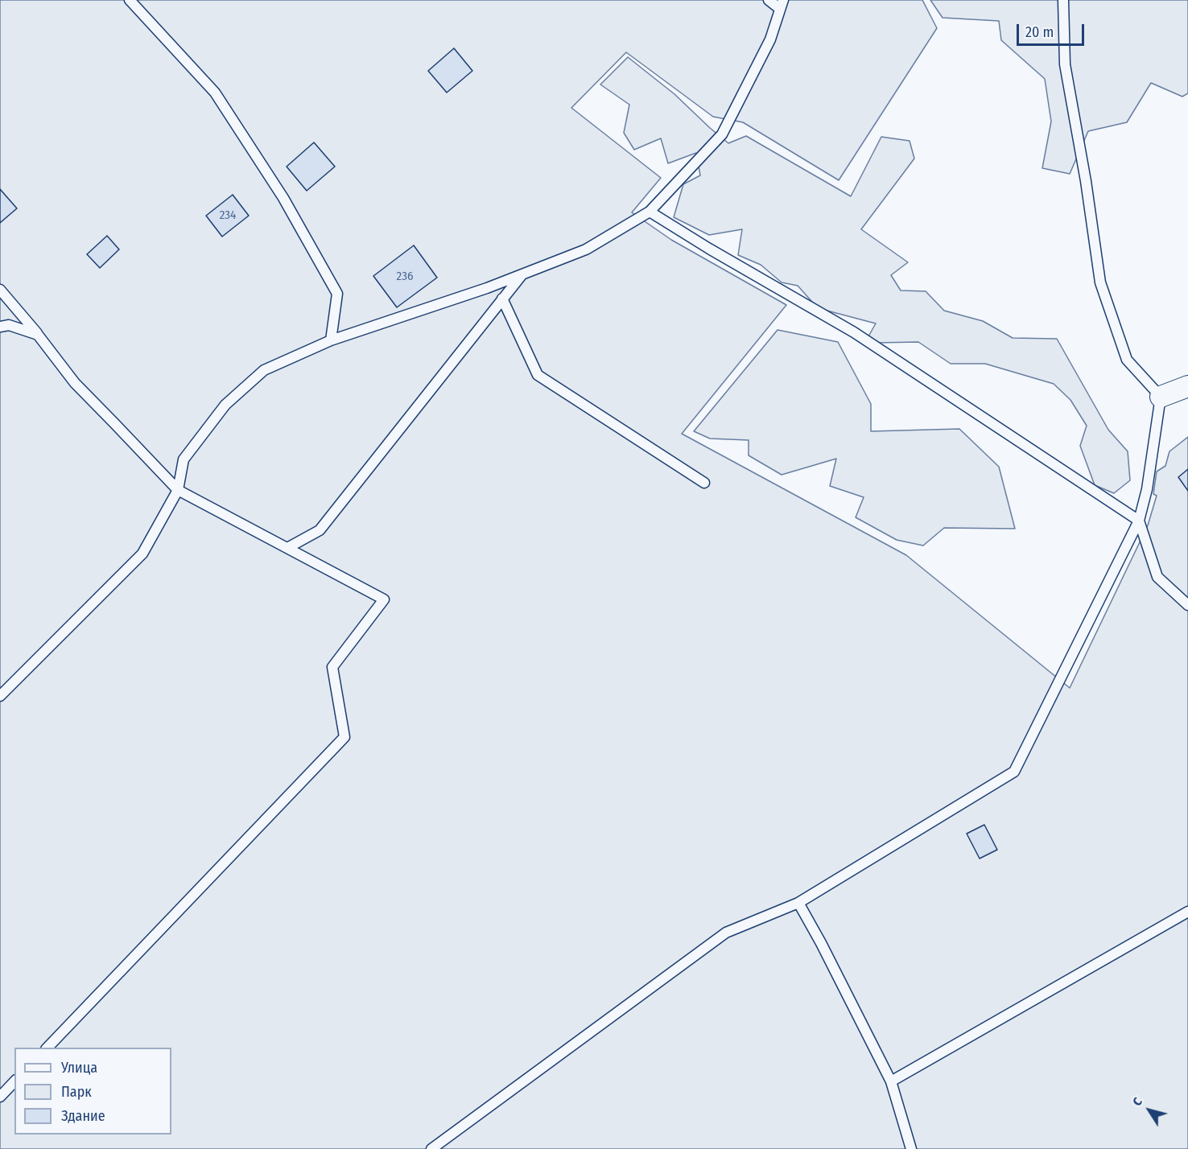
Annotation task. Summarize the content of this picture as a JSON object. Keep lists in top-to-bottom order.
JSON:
{
  "house_numbers": ["234", "236"],
  "legend": ["Улица", "Парк", "Здание"],
  "scale_bar": "20 m",
  "north": "top left"
}
